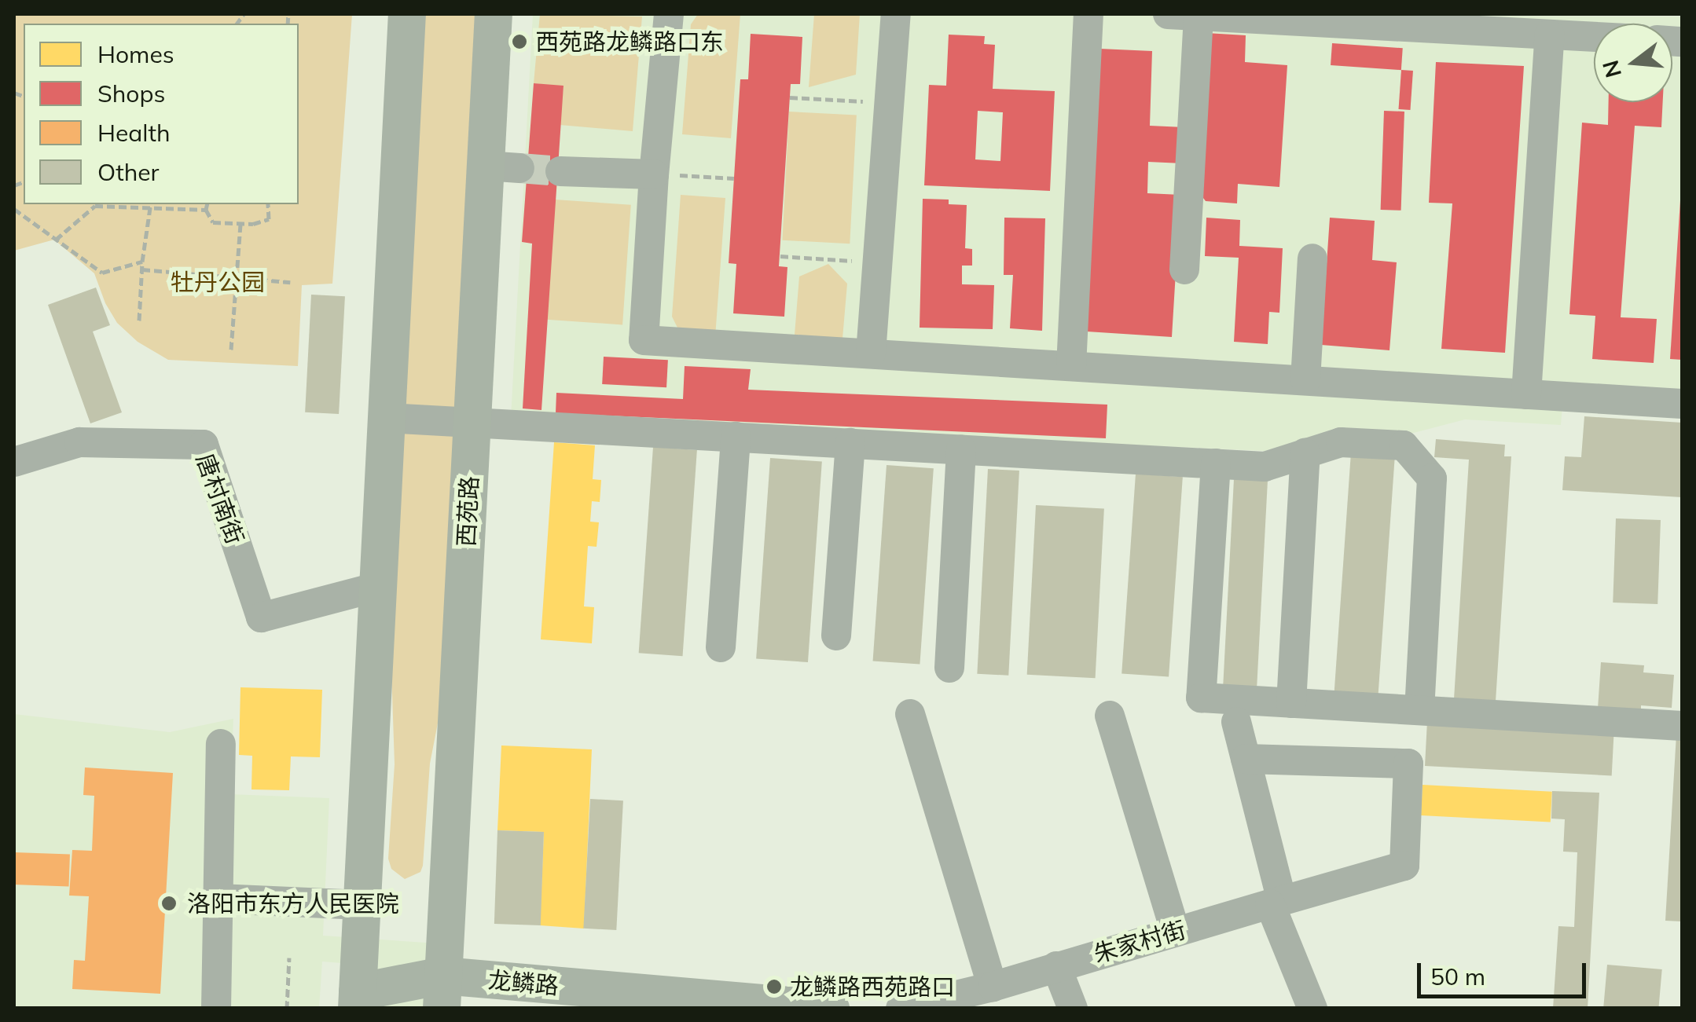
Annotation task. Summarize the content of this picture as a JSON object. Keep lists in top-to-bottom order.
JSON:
{
  "streets": {
    "main road": ["西苑路", "龙鳞路"],
    "street": ["唐村南街", "朱家村街"]
  },
  "crossings": [
    ["西苑路", "龙鳞路"]
  ],
  "parks": ["牡丹公园"],
  "places": ["西苑路龙鳞路口东", "洛阳市东方人民医院", "龙鳞路西苑路口"],
  "legend": [
    "Homes",
    "Shops",
    "Health",
    "Other"
  ],
  "scale_bar": "50 m",
  "north": "left"
}
